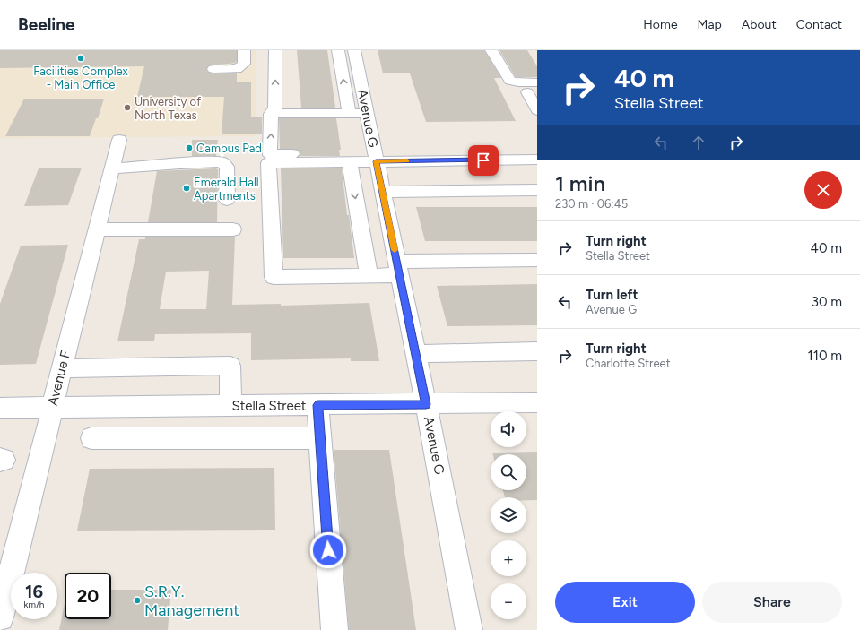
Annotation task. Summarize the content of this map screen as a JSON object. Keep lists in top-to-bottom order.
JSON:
{
  "streets": {
    "street": ["Avenue G", "Avenue F", "Stella Street"]
  },
  "crossings": [
    ["Avenue G", "Stella Street"],
    ["Avenue F", "Stella Street"]
  ],
  "places": [
    "Facilities Complex - Main Office",
    "University of North Texas",
    "Campus Pad",
    "Emerald Hall Apartments",
    "S.R.Y. Management"
  ],
  "page": {
    "header": "Beeline",
    "nav": [
      "Home",
      "Map",
      "About",
      "Contact"
    ],
    "turn": ["40 m", "Stella Street"],
    "heading": ["1 min", "230 m · 06:45"],
    "list": [
      {
        "name": "Turn right",
        "note": "Stella Street",
        "value": "40 m"
      },
      {
        "name": "Turn left",
        "note": "Avenue G",
        "value": "30 m"
      },
      {
        "name": "Turn right",
        "note": "Charlotte Street",
        "value": "110 m"
      }
    ],
    "map_buttons": ["+", "−"],
    "speed": "16 km/h",
    "limit": "20",
    "buttons": ["Exit", "Share"]
  }
}
